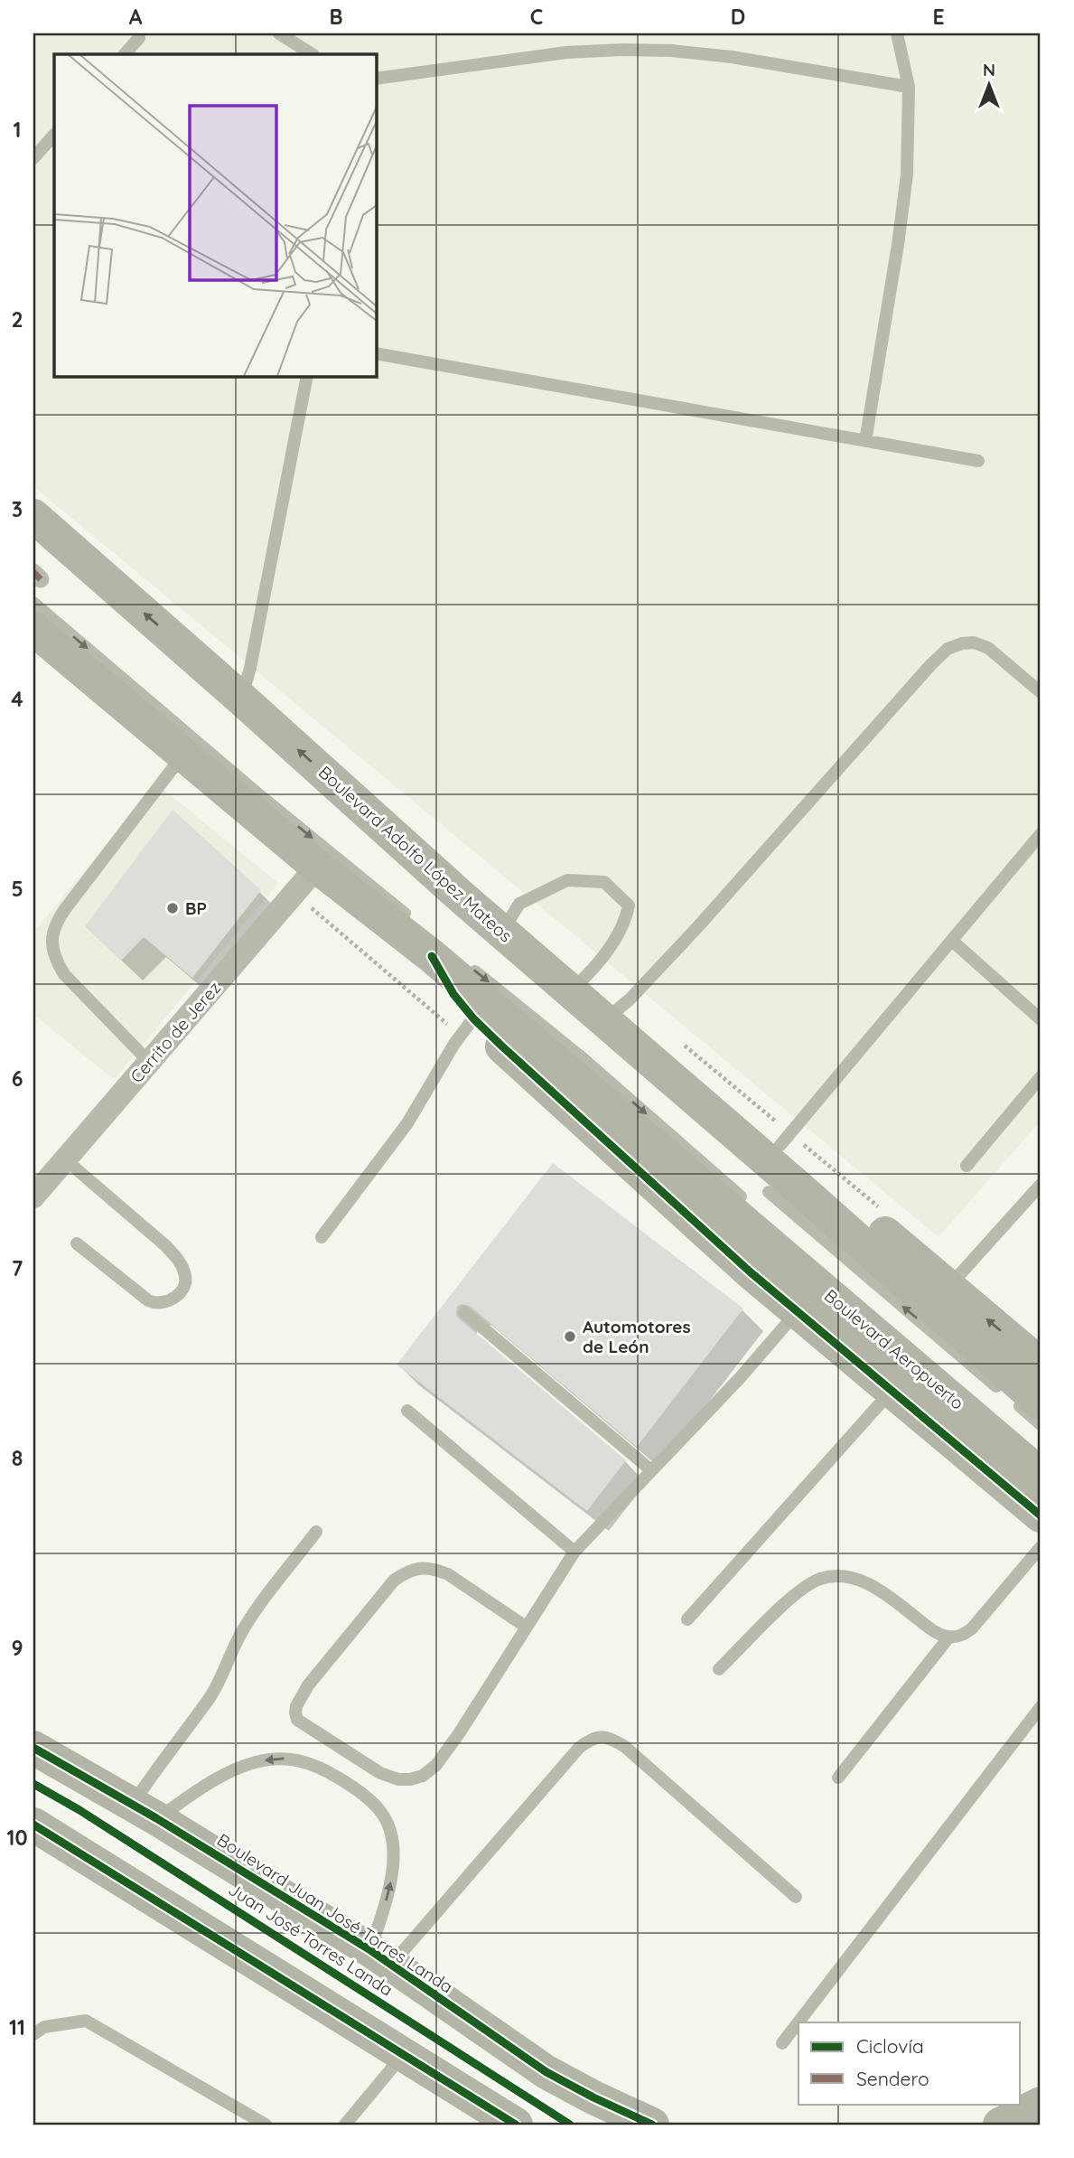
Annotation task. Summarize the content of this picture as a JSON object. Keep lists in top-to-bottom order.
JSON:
{
  "streets": {
    "main road": ["Boulevard Adolfo López Mateos", "Boulevard Aeropuerto", "Boulevard Juan José Torres Landa"],
    "street": ["Cerrito de Jerez"],
    "cycle path": ["Juan José Torres Landa"]
  },
  "places": ["BP", "Automotores de León"],
  "legend": ["Ciclovía", "Sendero"],
  "north": "top",
  "grid": {
    "columns": [
      "A",
      "B",
      "C",
      "D",
      "E"
    ],
    "rows": [
      "1",
      "2",
      "3",
      "4",
      "5",
      "6",
      "7",
      "8",
      "9",
      "10",
      "11"
    ]
  }
}
